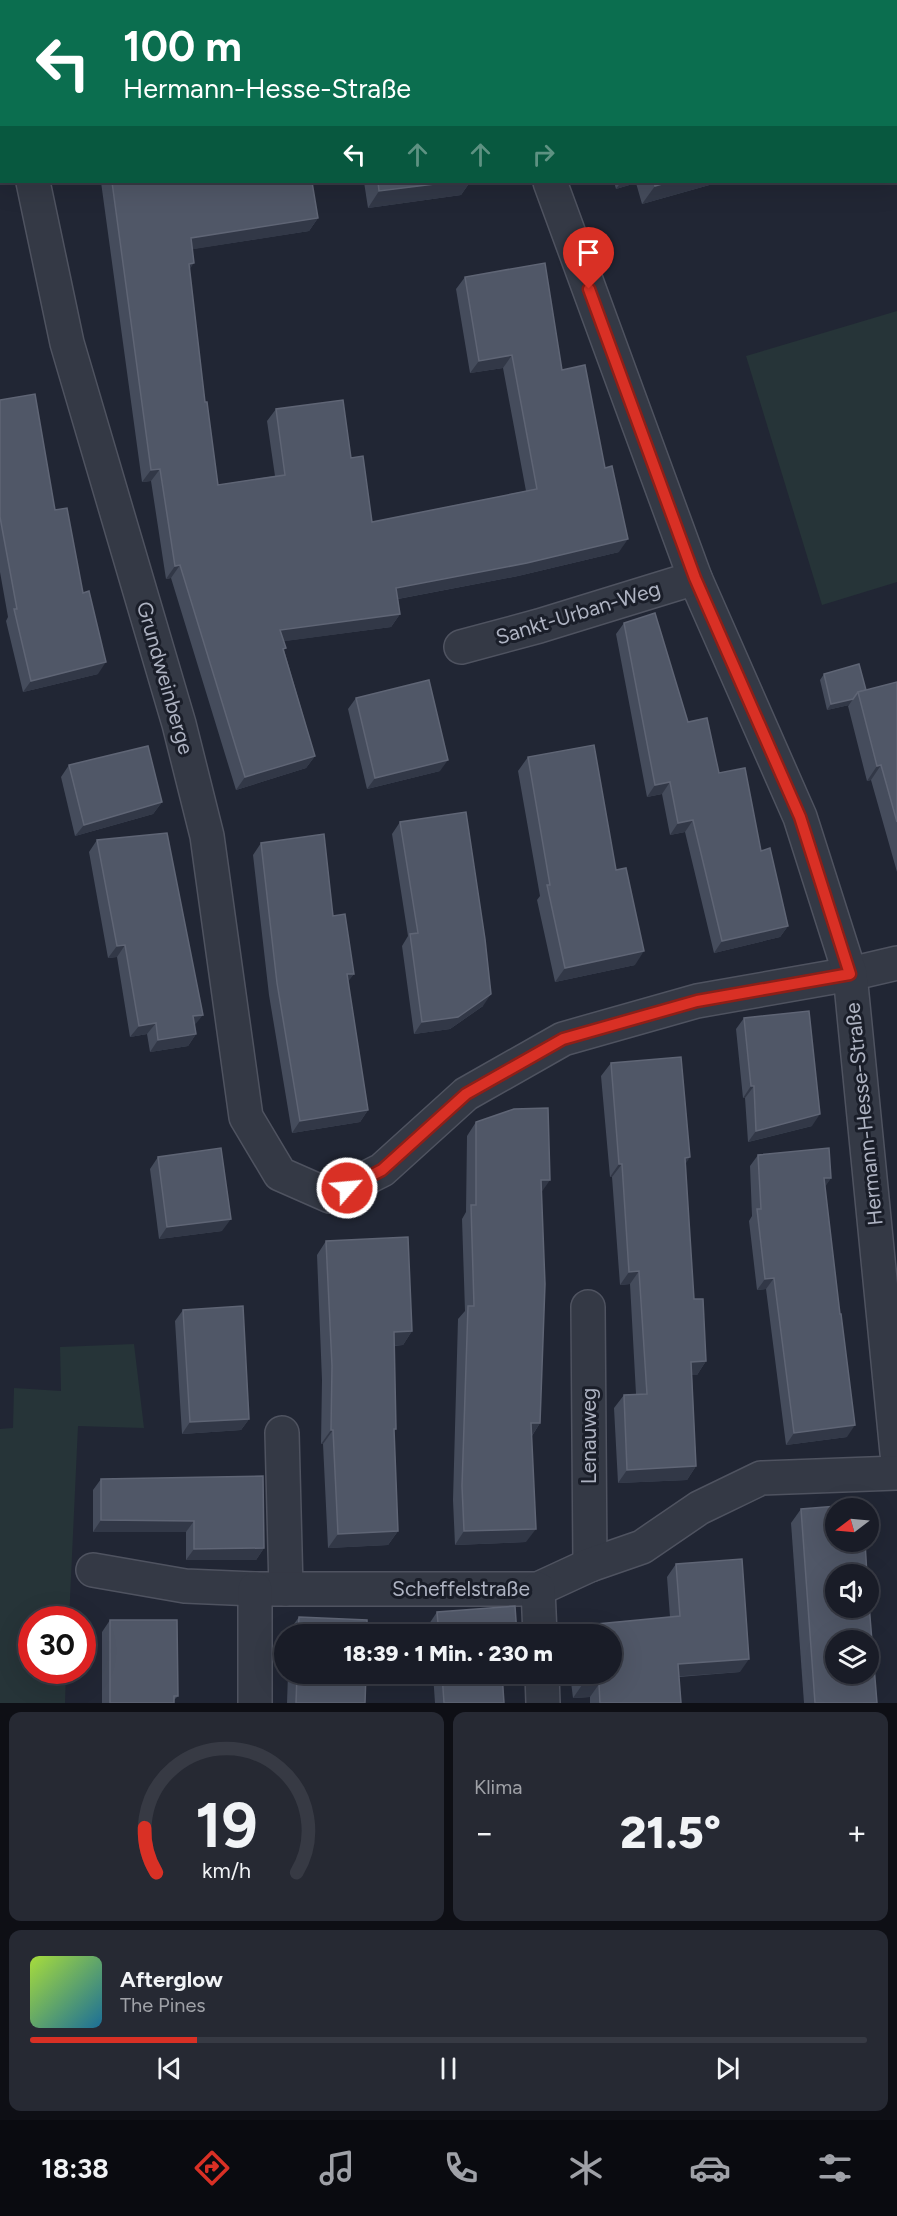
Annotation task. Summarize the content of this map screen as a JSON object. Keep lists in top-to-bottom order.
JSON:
{
  "streets": {
    "street": [
      "Sankt-Urban-Weg",
      "Grundweinberge",
      "Hermann-Hesse-Straße",
      "Lenauweg",
      "Scheffelstraße"
    ]
  },
  "crossings": [
    ["Sankt-Urban-Weg", "Hermann-Hesse-Straße"],
    ["Grundweinberge", "Hermann-Hesse-Straße"],
    ["Lenauweg", "Scheffelstraße"]
  ],
  "north": "left",
  "page": {
    "turn": ["100 m", "Hermann-Hesse-Straße"],
    "limit": "30",
    "trip": "18:39 · 1 Min. · 230 m",
    "tile": "Klima",
    "heat": ["−", "21.5°", "+"],
    "song": ["Afterglow", "The Pines"],
    "tabs": "18:38",
    "gauge": ["19", "km/h"]
  }
}
